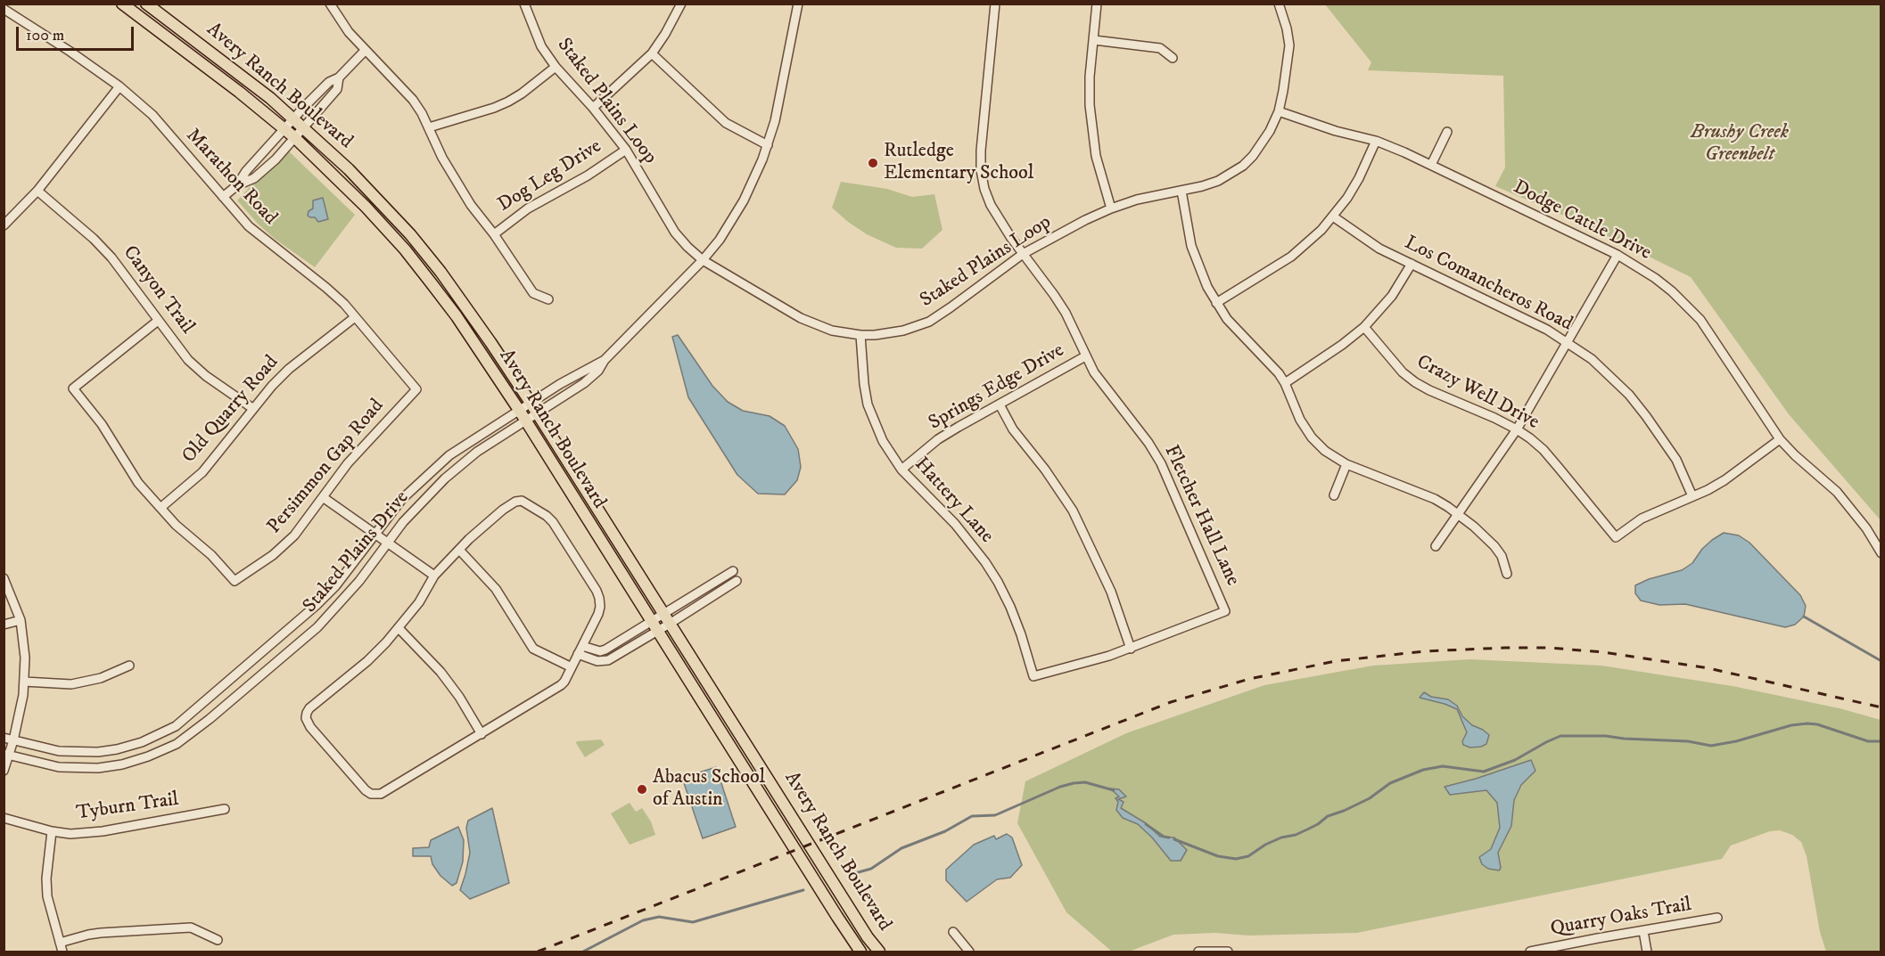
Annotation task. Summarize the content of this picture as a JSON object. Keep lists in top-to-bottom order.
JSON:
{
  "streets": {
    "main road": ["Avery Ranch Boulevard"],
    "street": [
      "Staked Plains Loop",
      "Dog Leg Drive",
      "Marathon Road",
      "Dodge Cattle Drive",
      "Los Comancheros Road",
      "Canyon Trail",
      "Springs Edge Drive",
      "Crazy Well Drive",
      "Old Quarry Road",
      "Persimmon Gap Road",
      "Hattery Lane",
      "Fletcher Hall Lane",
      "Staked Plains Drive",
      "Tyburn Trail",
      "Quarry Oaks Trail"
    ]
  },
  "crossings": [
    ["Avery Ranch Boulevard", "Staked Plains Drive"],
    ["Staked Plains Loop", "Dog Leg Drive"],
    ["Staked Plains Loop", "Dodge Cattle Drive"],
    ["Staked Plains Loop", "Hattery Lane"],
    ["Staked Plains Loop", "Fletcher Hall Lane"],
    ["Staked Plains Loop", "Staked Plains Drive"],
    ["Marathon Road", "Old Quarry Road"],
    ["Marathon Road", "Persimmon Gap Road"],
    ["Dodge Cattle Drive", "Crazy Well Drive"],
    ["Los Comancheros Road", "Crazy Well Drive"],
    ["Canyon Trail", "Old Quarry Road"],
    ["Springs Edge Drive", "Hattery Lane"],
    ["Springs Edge Drive", "Fletcher Hall Lane"],
    ["Old Quarry Road", "Persimmon Gap Road"],
    ["Hattery Lane", "Fletcher Hall Lane"]
  ],
  "parks": ["Brushy Creek Greenbelt"],
  "places": ["Rutledge Elementary School", "Abacus School of Austin"],
  "scale_bar": "100 m"
}
